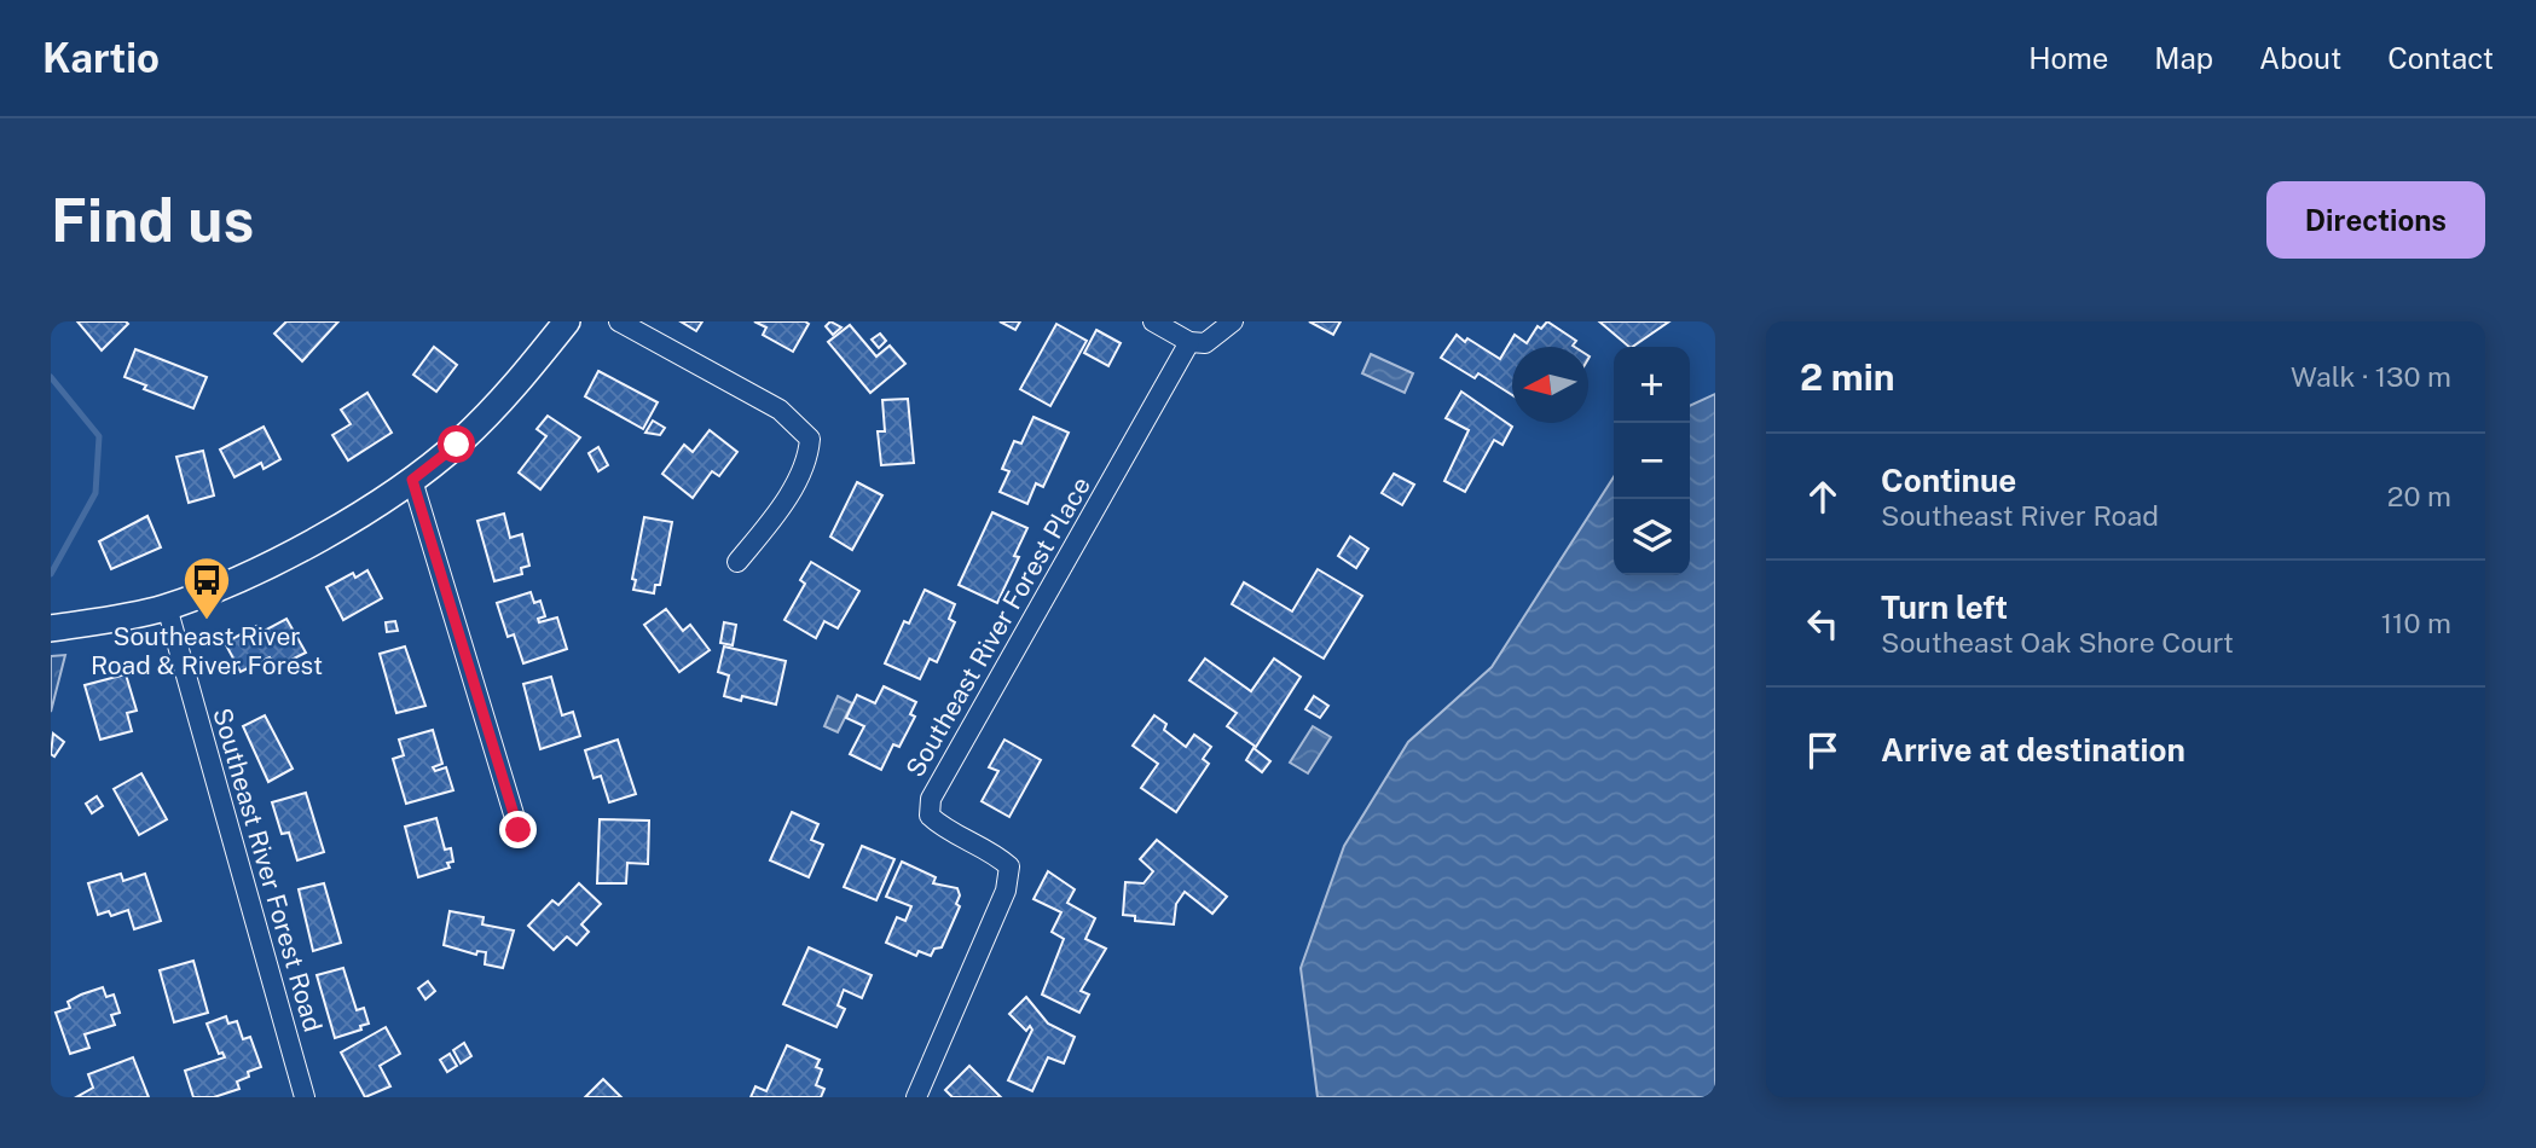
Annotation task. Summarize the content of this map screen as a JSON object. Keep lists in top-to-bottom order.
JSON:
{
  "streets": {
    "street": ["Southeast River Forest Place", "Southeast River Forest Road"]
  },
  "places": {
    "bus stop": ["Southeast River Road & River Forest"]
  },
  "north": "left",
  "page": {
    "header": "Kartio",
    "nav": [
      "Home",
      "Map",
      "About",
      "Contact"
    ],
    "buttons": "Directions",
    "title": "Find us",
    "heading": ["2 min", "Walk · 130 m"],
    "map_buttons": ["+", "−"],
    "list": [
      ["Continue", "Southeast River Road", "20 m"],
      ["Turn left", "Southeast Oak Shore Court", "110 m"],
      "Arrive at destination"
    ]
  }
}
